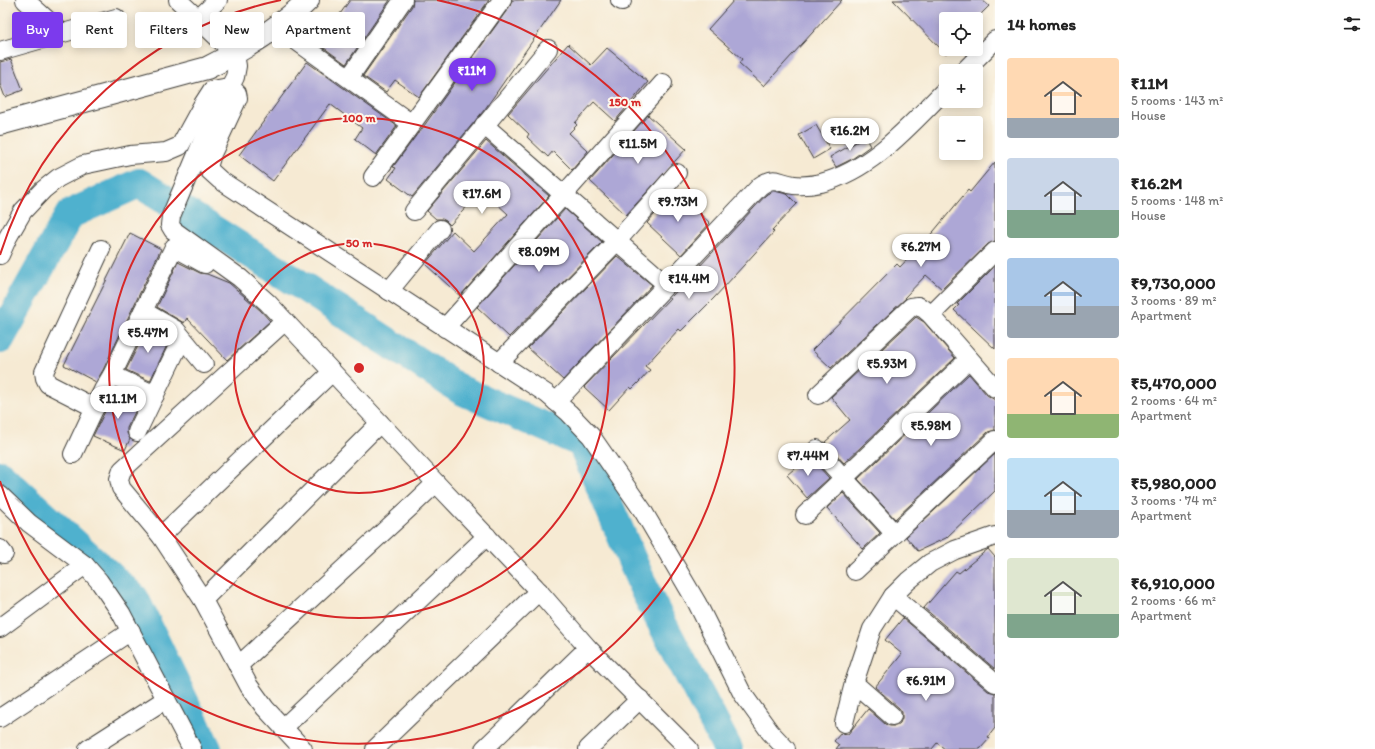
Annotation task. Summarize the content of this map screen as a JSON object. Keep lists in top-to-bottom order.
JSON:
{
  "page": {
    "heading": "14 homes",
    "map_buttons": ["+", "−"],
    "chip": [
      "Buy",
      "Rent",
      "Filters",
      "New",
      "Apartment"
    ],
    "list": [
      {
        "name": "₹11M",
        "note": "5 rooms · 143 m² · House"
      },
      {
        "name": "₹16.2M",
        "note": "5 rooms · 148 m² · House"
      },
      {
        "name": "₹9,730,000",
        "note": "3 rooms · 89 m² · Apartment"
      },
      {
        "name": "₹5,470,000",
        "note": "2 rooms · 64 m² · Apartment"
      },
      {
        "name": "₹5,980,000",
        "note": "3 rooms · 74 m² · Apartment"
      },
      {
        "name": "₹6,910,000",
        "note": "2 rooms · 66 m² · Apartment"
      }
    ],
    "price": [
      "₹11M",
      "₹16.2M",
      "₹11.5M",
      "₹17.6M",
      "₹9.73M",
      "₹6.27M",
      "₹8.09M",
      "₹14.4M",
      "₹5.47M",
      "₹5.93M",
      "₹11.1M",
      "₹5.98M",
      "₹7.44M",
      "₹6.91M"
    ]
  },
  "rings": ["150 m", "100 m", "50 m"]
}
